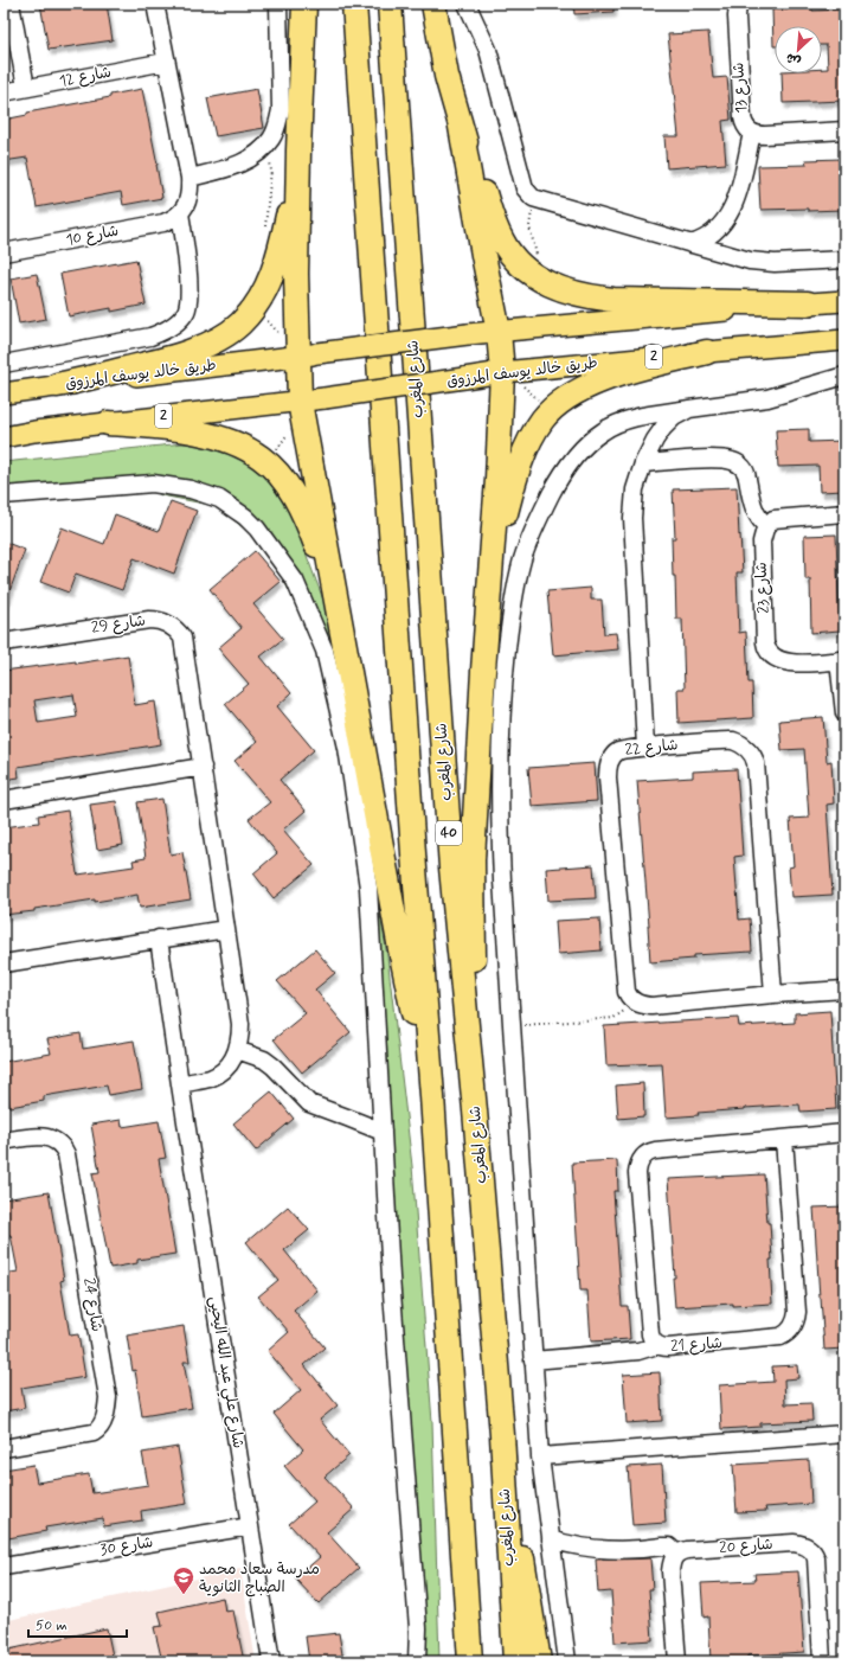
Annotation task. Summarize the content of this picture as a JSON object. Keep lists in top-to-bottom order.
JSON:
{
  "streets": {
    "highway": ["شارع المغرب", "40"],
    "main road": ["2", "طريق خالد يوسف المرزوق"],
    "street": [
      "شارع 12",
      "شارع 13",
      "شارع 10",
      "شارع 23",
      "شارع 29",
      "شارع 22",
      "شارع 24",
      "شارع 21",
      "شارع علي عبد الله اليحيى",
      "شارع 30",
      "شارع 20"
    ]
  },
  "crossings": [
    ["شارع علي عبد الله اليحيى", "شارع 30"]
  ],
  "places": {
    "school or university": ["مدرسة سعاد محمد الصباح الثانوية"]
  },
  "scale_bar": "50 m",
  "north": "bottom left"
}
